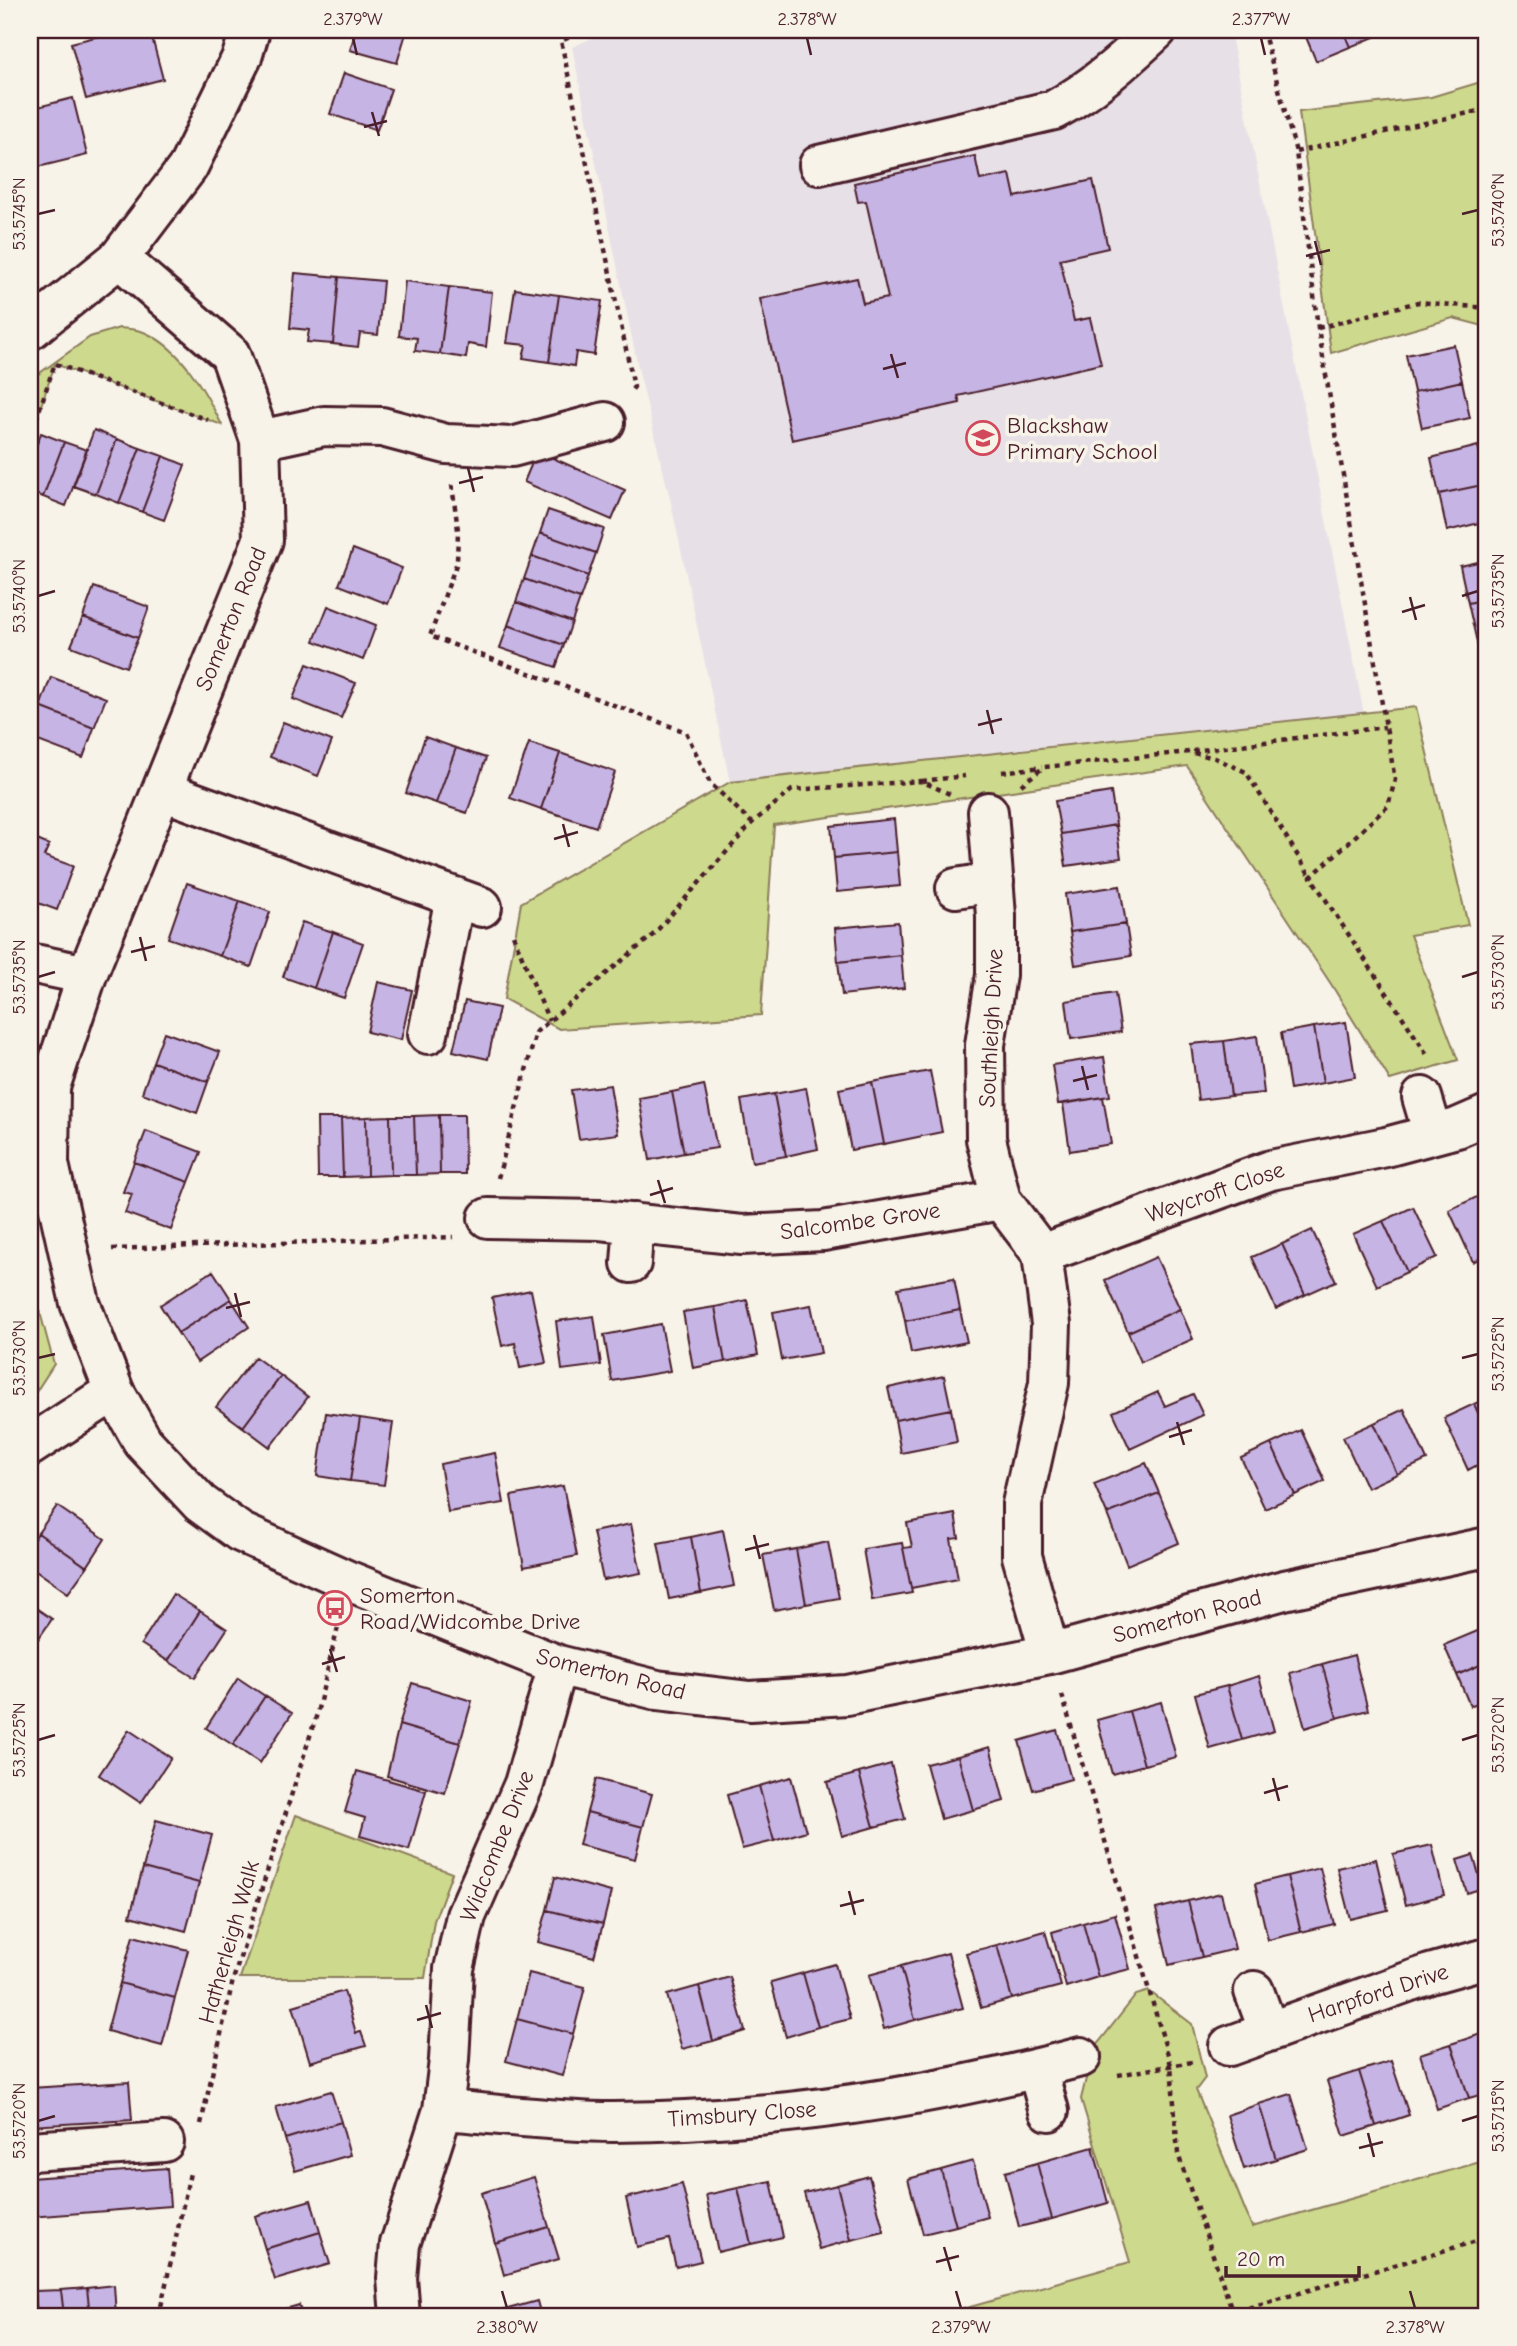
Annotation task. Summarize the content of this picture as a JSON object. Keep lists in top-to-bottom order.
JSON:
{
  "streets": {
    "street": [
      "Somerton Road",
      "Southleigh Drive",
      "Weycroft Close",
      "Salcombe Grove",
      "Widcombe Drive",
      "Harpford Drive",
      "Timsbury Close"
    ],
    "path": ["Hatherleigh Walk"]
  },
  "crossings": [
    ["Somerton Road", "Southleigh Drive"],
    ["Somerton Road", "Widcombe Drive"],
    ["Somerton Road", "Hatherleigh Walk"],
    ["Southleigh Drive", "Weycroft Close"],
    ["Southleigh Drive", "Salcombe Grove"],
    ["Widcombe Drive", "Timsbury Close"]
  ],
  "places": {
    "school or university": ["Blackshaw Primary School"],
    "bus stop": ["Somerton Road/Widcombe Drive"]
  },
  "scale_bar": "20 m",
  "coordinates": [
    "2.379°W",
    "2.378°W",
    "2.377°W",
    "53.5740°N",
    "53.5745°N",
    "53.5735°N",
    "53.5730°N",
    "53.5725°N",
    "53.5720°N",
    "53.5715°N",
    "2.380°W"
  ]
}
